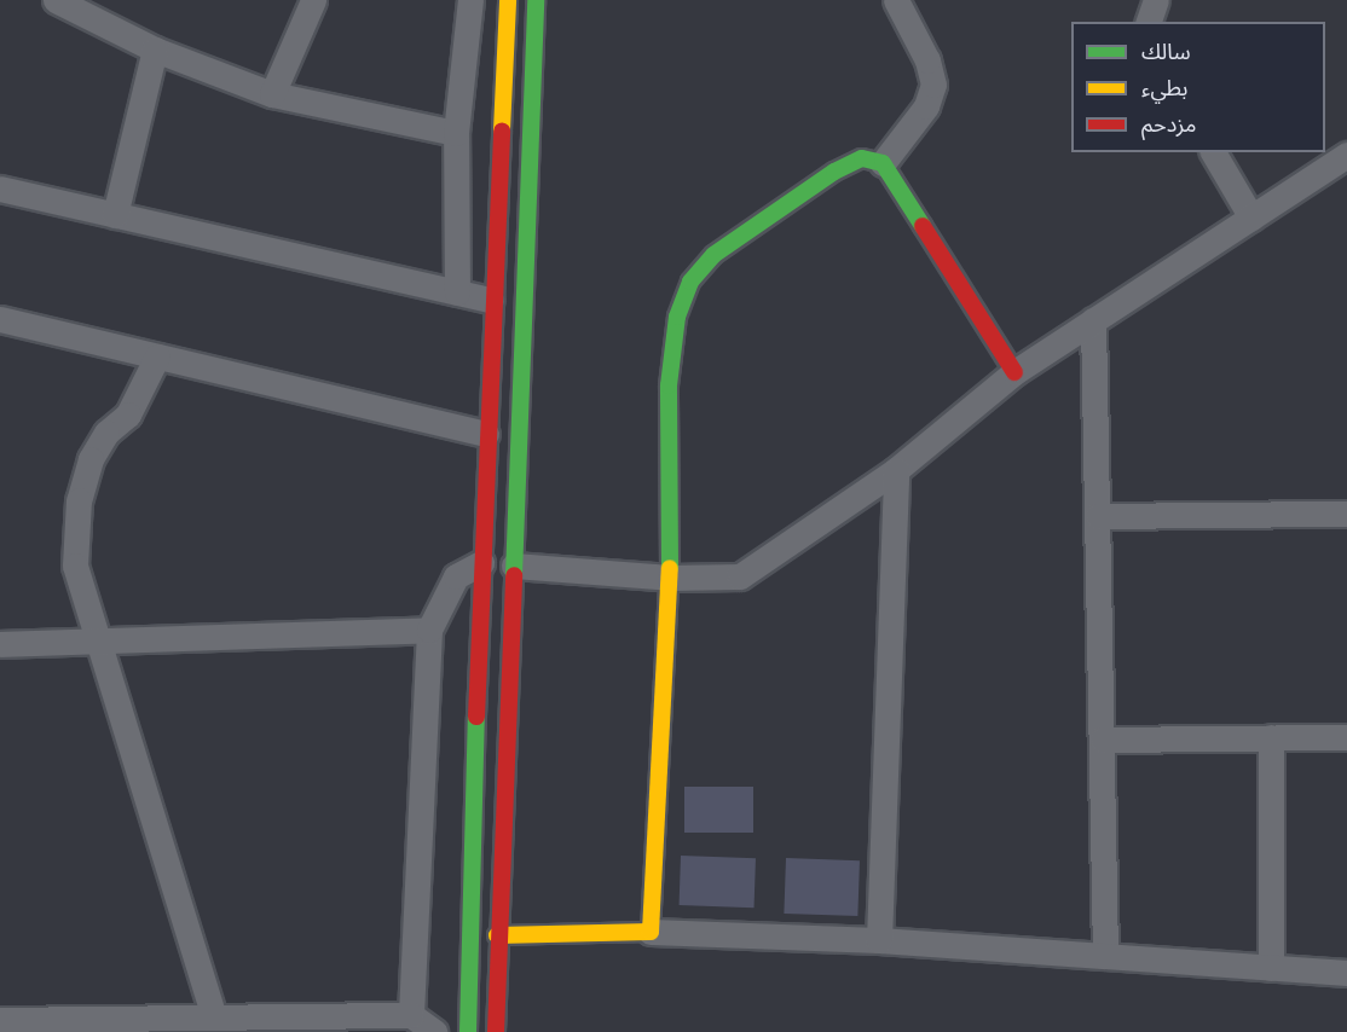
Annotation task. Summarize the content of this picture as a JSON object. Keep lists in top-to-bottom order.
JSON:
{
  "legend": ["سالك", "بطيء", "مزدحم"]
}
